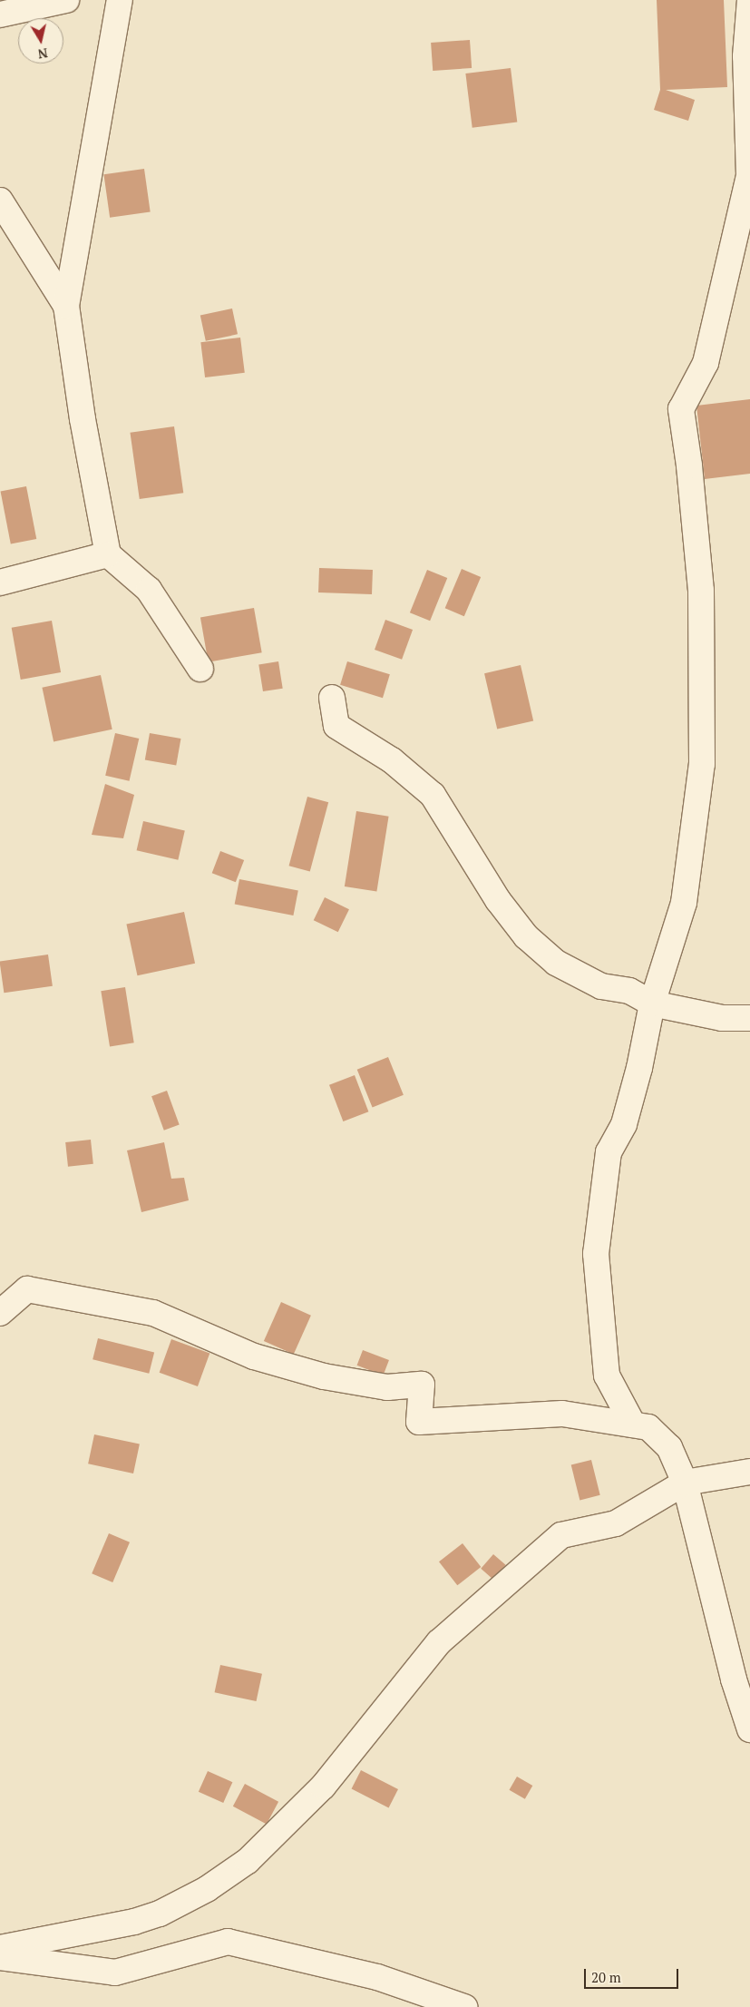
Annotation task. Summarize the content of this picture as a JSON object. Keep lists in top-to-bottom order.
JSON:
{
  "scale_bar": "20 m",
  "north": "bottom"
}
